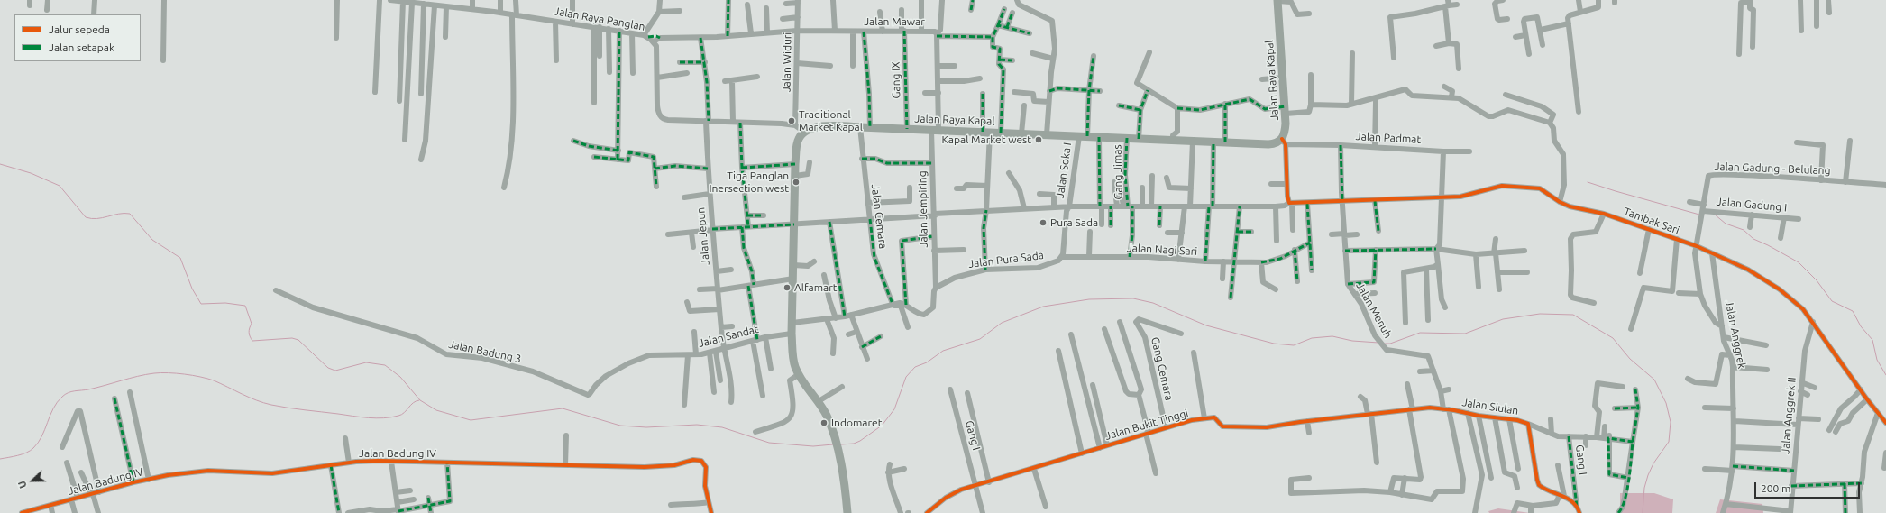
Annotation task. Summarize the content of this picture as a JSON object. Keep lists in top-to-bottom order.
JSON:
{
  "streets": {
    "highway": ["Jalan Raya Kapal"],
    "street": [
      "Jalan Raya Panglan",
      "Jalan Mawar",
      "Jalan Widuri",
      "Gang IX",
      "Jalan Padmat",
      "Jalan Gadung - Belulang",
      "Jalan Soka I",
      "Gang Jimas",
      "Jalan Gadung I",
      "Jalan Jempiring",
      "Jalan Cemara",
      "Tambak Sari",
      "Jalan Jepun",
      "Jalan Nagi Sari",
      "Jalan Pura Sada",
      "Jalan Menuh",
      "Jalan Anggrek",
      "Jalan Sandat",
      "Jalan Badung 3",
      "Gang Cemara",
      "Jalan Siulan",
      "Jalan Anggrek II",
      "Jalan Bukit Tinggi",
      "Gang I",
      "Jalan Badung IV"
    ]
  },
  "crossings": [
    ["Jalan Raya Panglan", "Jalan Mawar"],
    ["Jalan Mawar", "Jalan Widuri"],
    ["Jalan Mawar", "Gang IX"],
    ["Jalan Mawar", "Jalan Raya Kapal"],
    ["Jalan Mawar", "Jalan Jempiring"],
    ["Jalan Mawar", "Jalan Jepun"],
    ["Gang IX", "Jalan Raya Kapal"],
    ["Jalan Raya Kapal", "Jalan Padmat"],
    ["Jalan Raya Kapal", "Jalan Soka I"],
    ["Jalan Raya Kapal", "Gang Jimas"],
    ["Jalan Raya Kapal", "Jalan Jempiring"],
    ["Jalan Raya Kapal", "Jalan Cemara"],
    ["Jalan Padmat", "Jalan Menuh"],
    ["Jalan Gadung - Belulang", "Jalan Gadung I"],
    ["Jalan Gadung - Belulang", "Tambak Sari"],
    ["Jalan Gadung - Belulang", "Jalan Anggrek"],
    ["Jalan Jempiring", "Jalan Pura Sada"],
    ["Tambak Sari", "Jalan Menuh"],
    ["Tambak Sari", "Jalan Anggrek"],
    ["Tambak Sari", "Jalan Anggrek II"],
    ["Jalan Jepun", "Jalan Sandat"],
    ["Jalan Nagi Sari", "Jalan Pura Sada"],
    ["Jalan Menuh", "Jalan Siulan"],
    ["Jalan Menuh", "Jalan Bukit Tinggi"],
    ["Jalan Sandat", "Jalan Badung 3"],
    ["Gang Cemara", "Jalan Bukit Tinggi"],
    ["Jalan Siulan", "Jalan Bukit Tinggi"],
    ["Jalan Siulan", "Gang I"],
    ["Jalan Bukit Tinggi", "Gang I"]
  ],
  "places": [
    "Traditional Market Kapal",
    "Kapal Market west",
    "Tiga Panglan Inersection west",
    "Pura Sada",
    "Alfamart",
    "Indomaret"
  ],
  "legend": ["Jalur sepeda", "Jalan setapak"],
  "scale_bar": "200 m",
  "north": "left"
}
